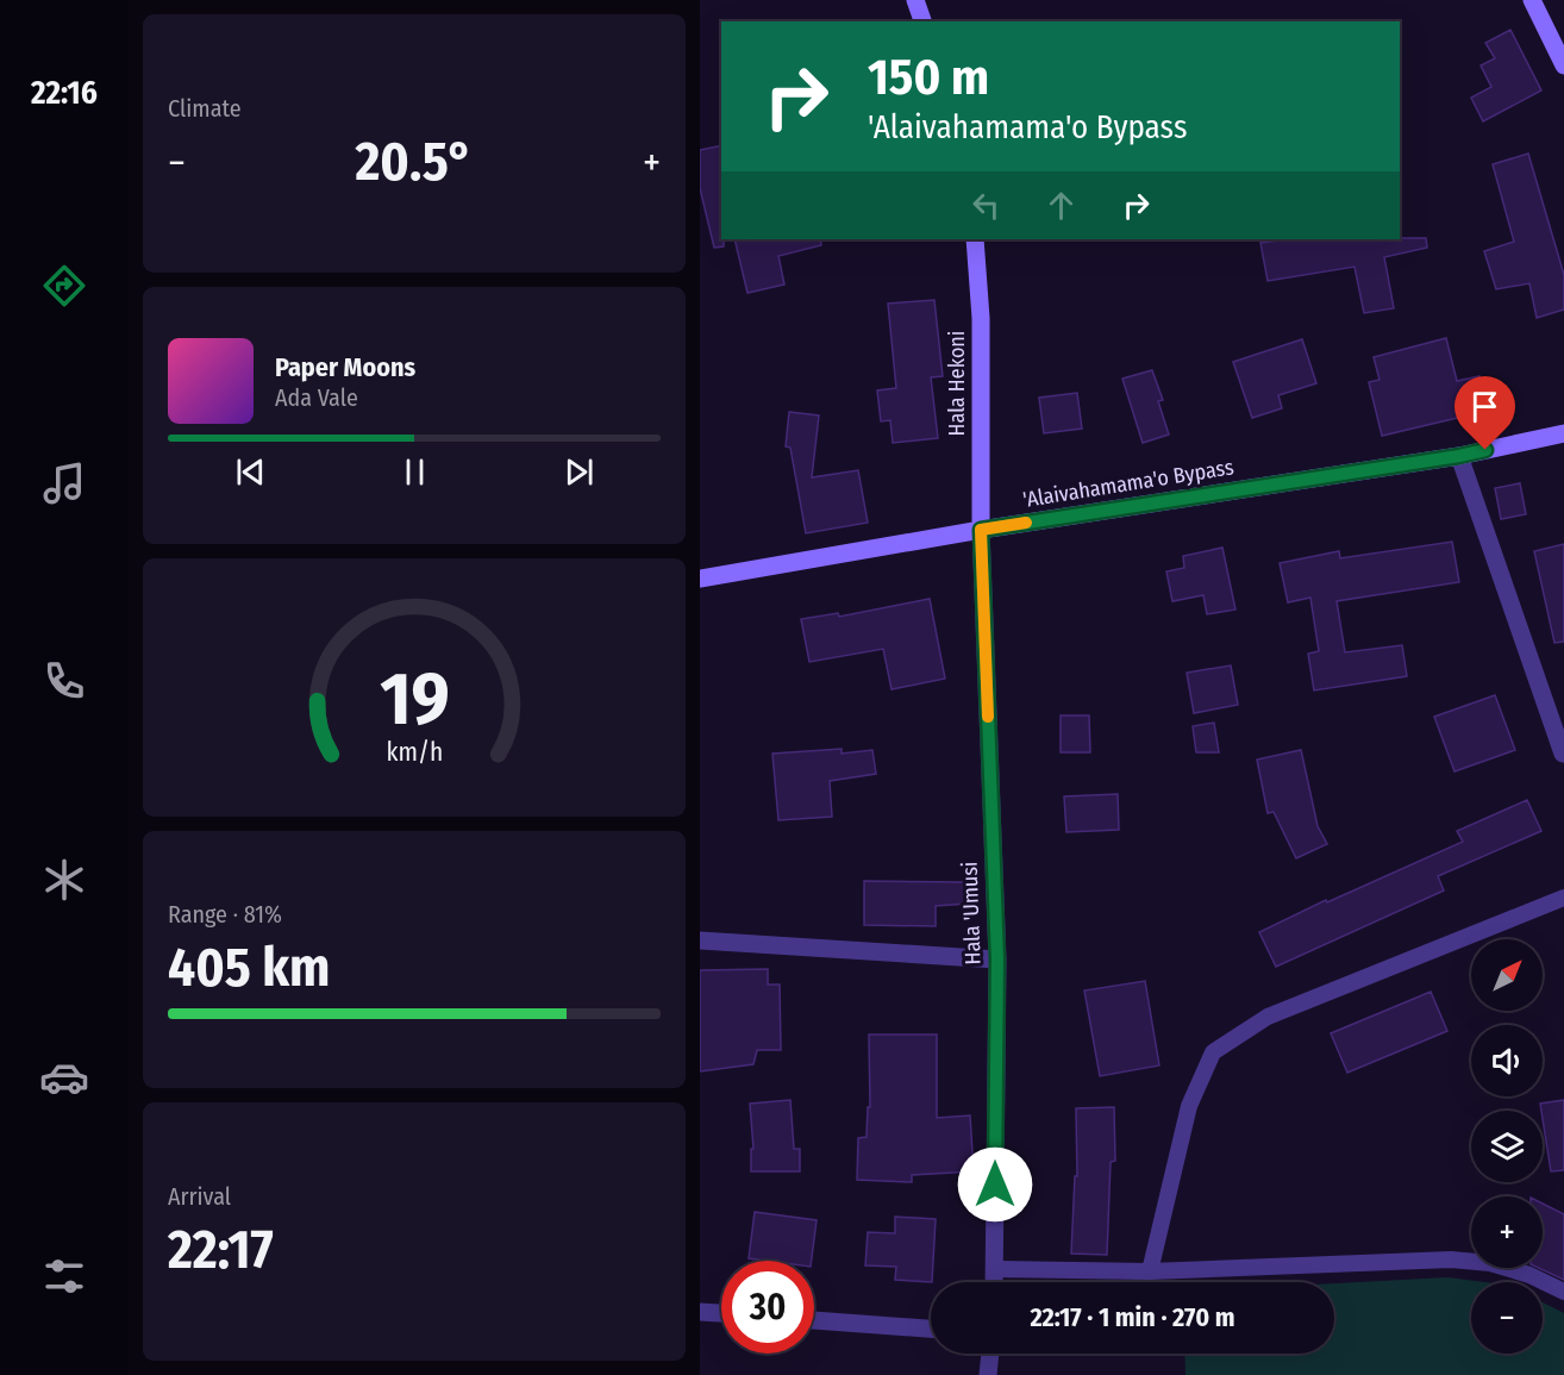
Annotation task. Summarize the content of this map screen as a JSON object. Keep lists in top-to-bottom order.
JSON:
{
  "streets": {
    "main road": ["Hala Hekoni", "'Alaivahamama'o Bypass"],
    "street": ["Hala 'Umusi"]
  },
  "crossings": [
    ["Hala Hekoni", "'Alaivahamama'o Bypass"],
    ["Hala Hekoni", "Hala 'Umusi"],
    ["'Alaivahamama'o Bypass", "Hala 'Umusi"]
  ],
  "north": "top right",
  "page": {
    "tabs": "22:16",
    "tile": [
      "Climate",
      ["Range · 81%", "405 km"],
      ["Arrival", "22:17"]
    ],
    "turn": ["150 m", "'Alaivahamama'o Bypass"],
    "heat": ["−", "20.5°", "+"],
    "song": ["Paper Moons", "Ada Vale"],
    "map_buttons": ["+", "−"],
    "limit": "30",
    "trip": "22:17 · 1 min · 270 m",
    "gauge": ["19", "km/h"]
  }
}
